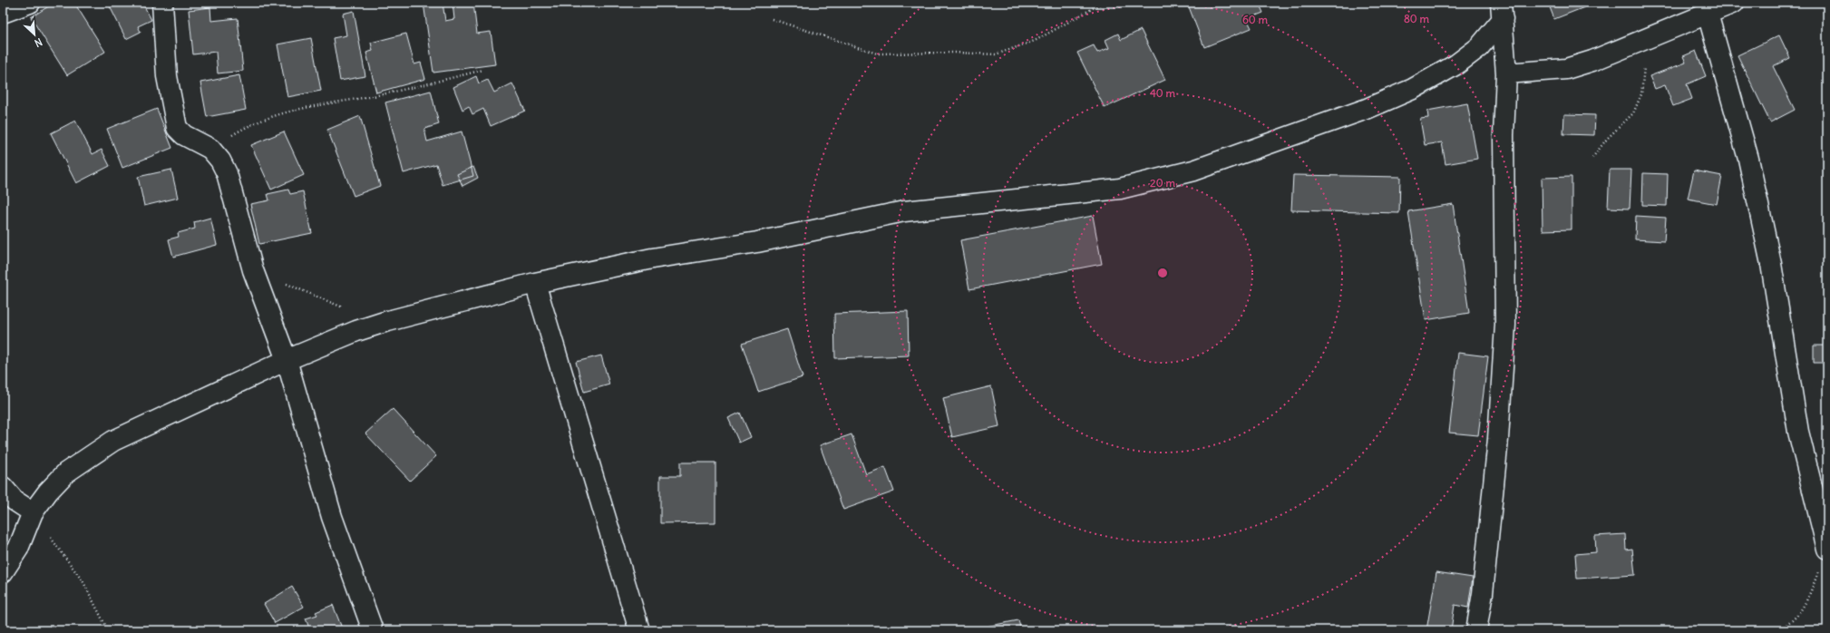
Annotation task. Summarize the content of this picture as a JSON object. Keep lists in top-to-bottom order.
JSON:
{
  "north": "bottom right",
  "rings": [
    "80 m",
    "60 m",
    "40 m",
    "20 m"
  ]
}
